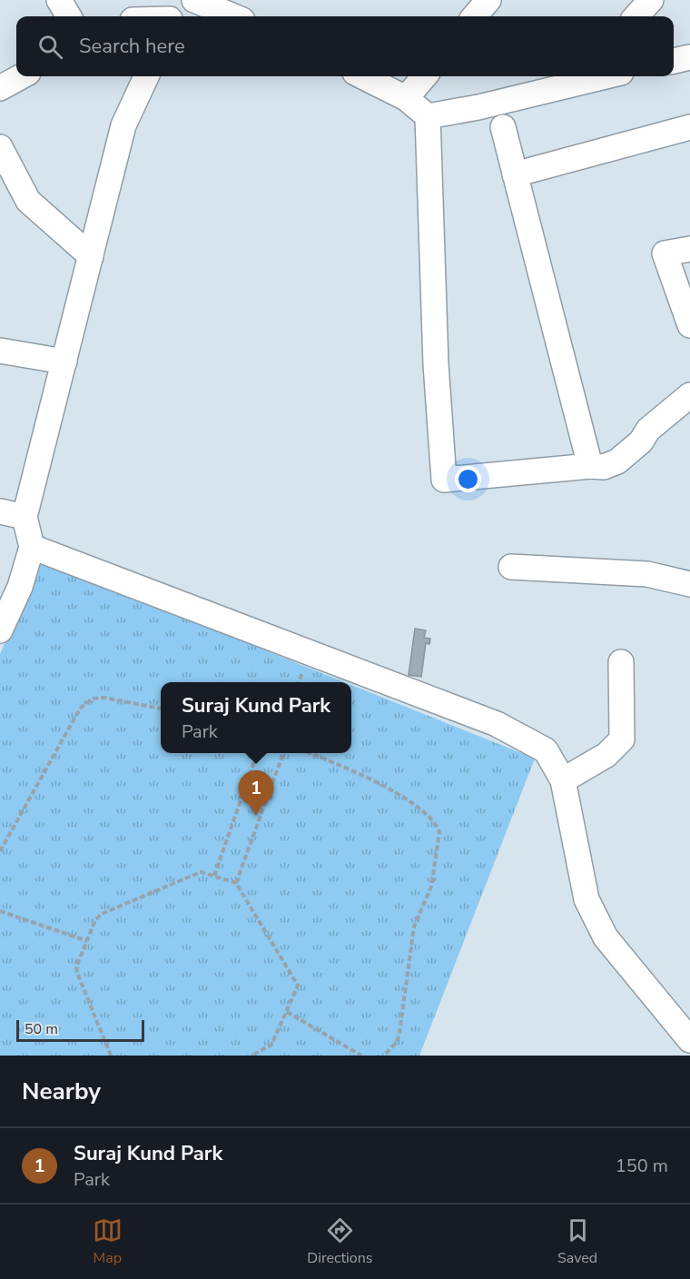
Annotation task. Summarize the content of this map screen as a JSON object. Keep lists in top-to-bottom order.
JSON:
{
  "scale_bar": "50 m",
  "page": {
    "search": "Search here",
    "popup": ["Suraj Kund Park", "Park"],
    "pins": "1",
    "scale": "50 m",
    "heading": "Nearby",
    "list": [
      {
        "mark": "1",
        "name": "Suraj Kund Park",
        "note": "Park",
        "value": "150 m"
      }
    ],
    "nav": ["Map", "Directions", "Saved"]
  }
}
